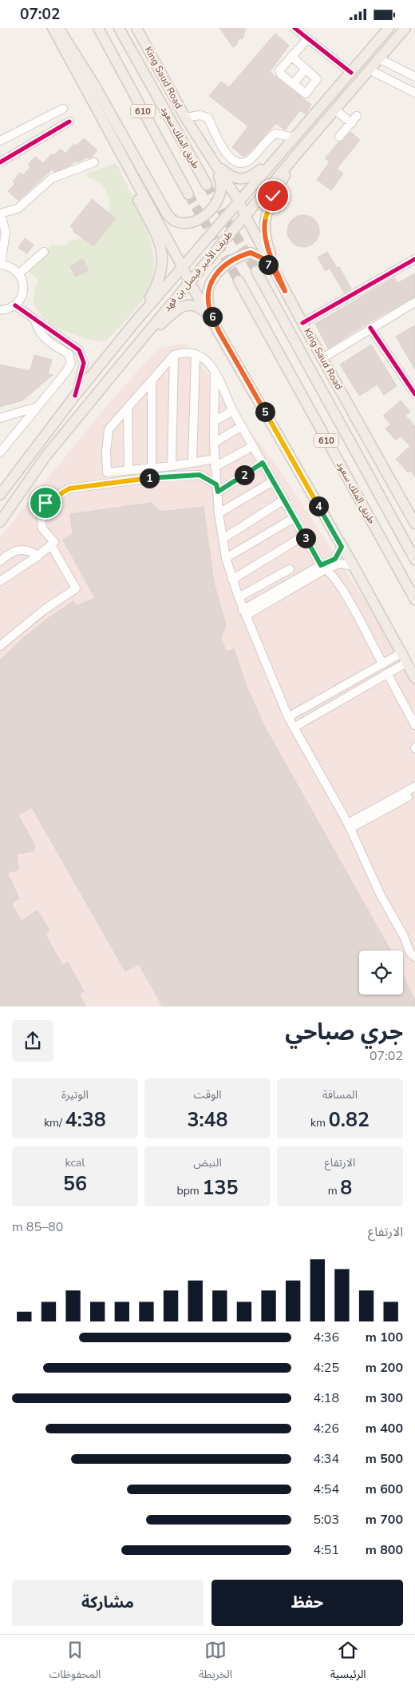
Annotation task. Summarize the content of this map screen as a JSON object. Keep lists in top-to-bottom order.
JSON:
{
  "streets": {
    "main road": [
      "King Saud Road",
      "610",
      "طريق الملك سعود",
      "طريف الأمير فيصل بن فهد"
    ]
  },
  "crossings": [
    ["King Saud Road", "طريف الأمير فيصل بن فهد"]
  ],
  "page": {
    "status": "07:02",
    "pins": [
      "7",
      "6",
      "5",
      "2",
      "1",
      "4",
      "3"
    ],
    "heading": ["جري صباحي", "07:02"],
    "stats": [
      ["المسافة", "0.82 km"],
      ["الوقت", "3:48"],
      ["الوتيرة", "4:38 /km"],
      ["الارتفاع", "8 m"],
      ["النبض", "135 bpm"],
      ["kcal", "56"]
    ],
    "chart": ["الارتفاع", "80–85 m"],
    "list": [
      {
        "name": "100 m",
        "note": "4:36"
      },
      {
        "name": "200 m",
        "note": "4:25"
      },
      {
        "name": "300 m",
        "note": "4:18"
      },
      {
        "name": "400 m",
        "note": "4:26"
      },
      {
        "name": "500 m",
        "note": "4:34"
      },
      {
        "name": "600 m",
        "note": "4:54"
      },
      {
        "name": "700 m",
        "note": "5:03"
      },
      {
        "name": "800 m",
        "note": "4:51"
      }
    ],
    "buttons": ["حفظ", "مشاركة"],
    "tabs": ["الرئيسية", "الخريطة", "المحفوظات"]
  }
}
